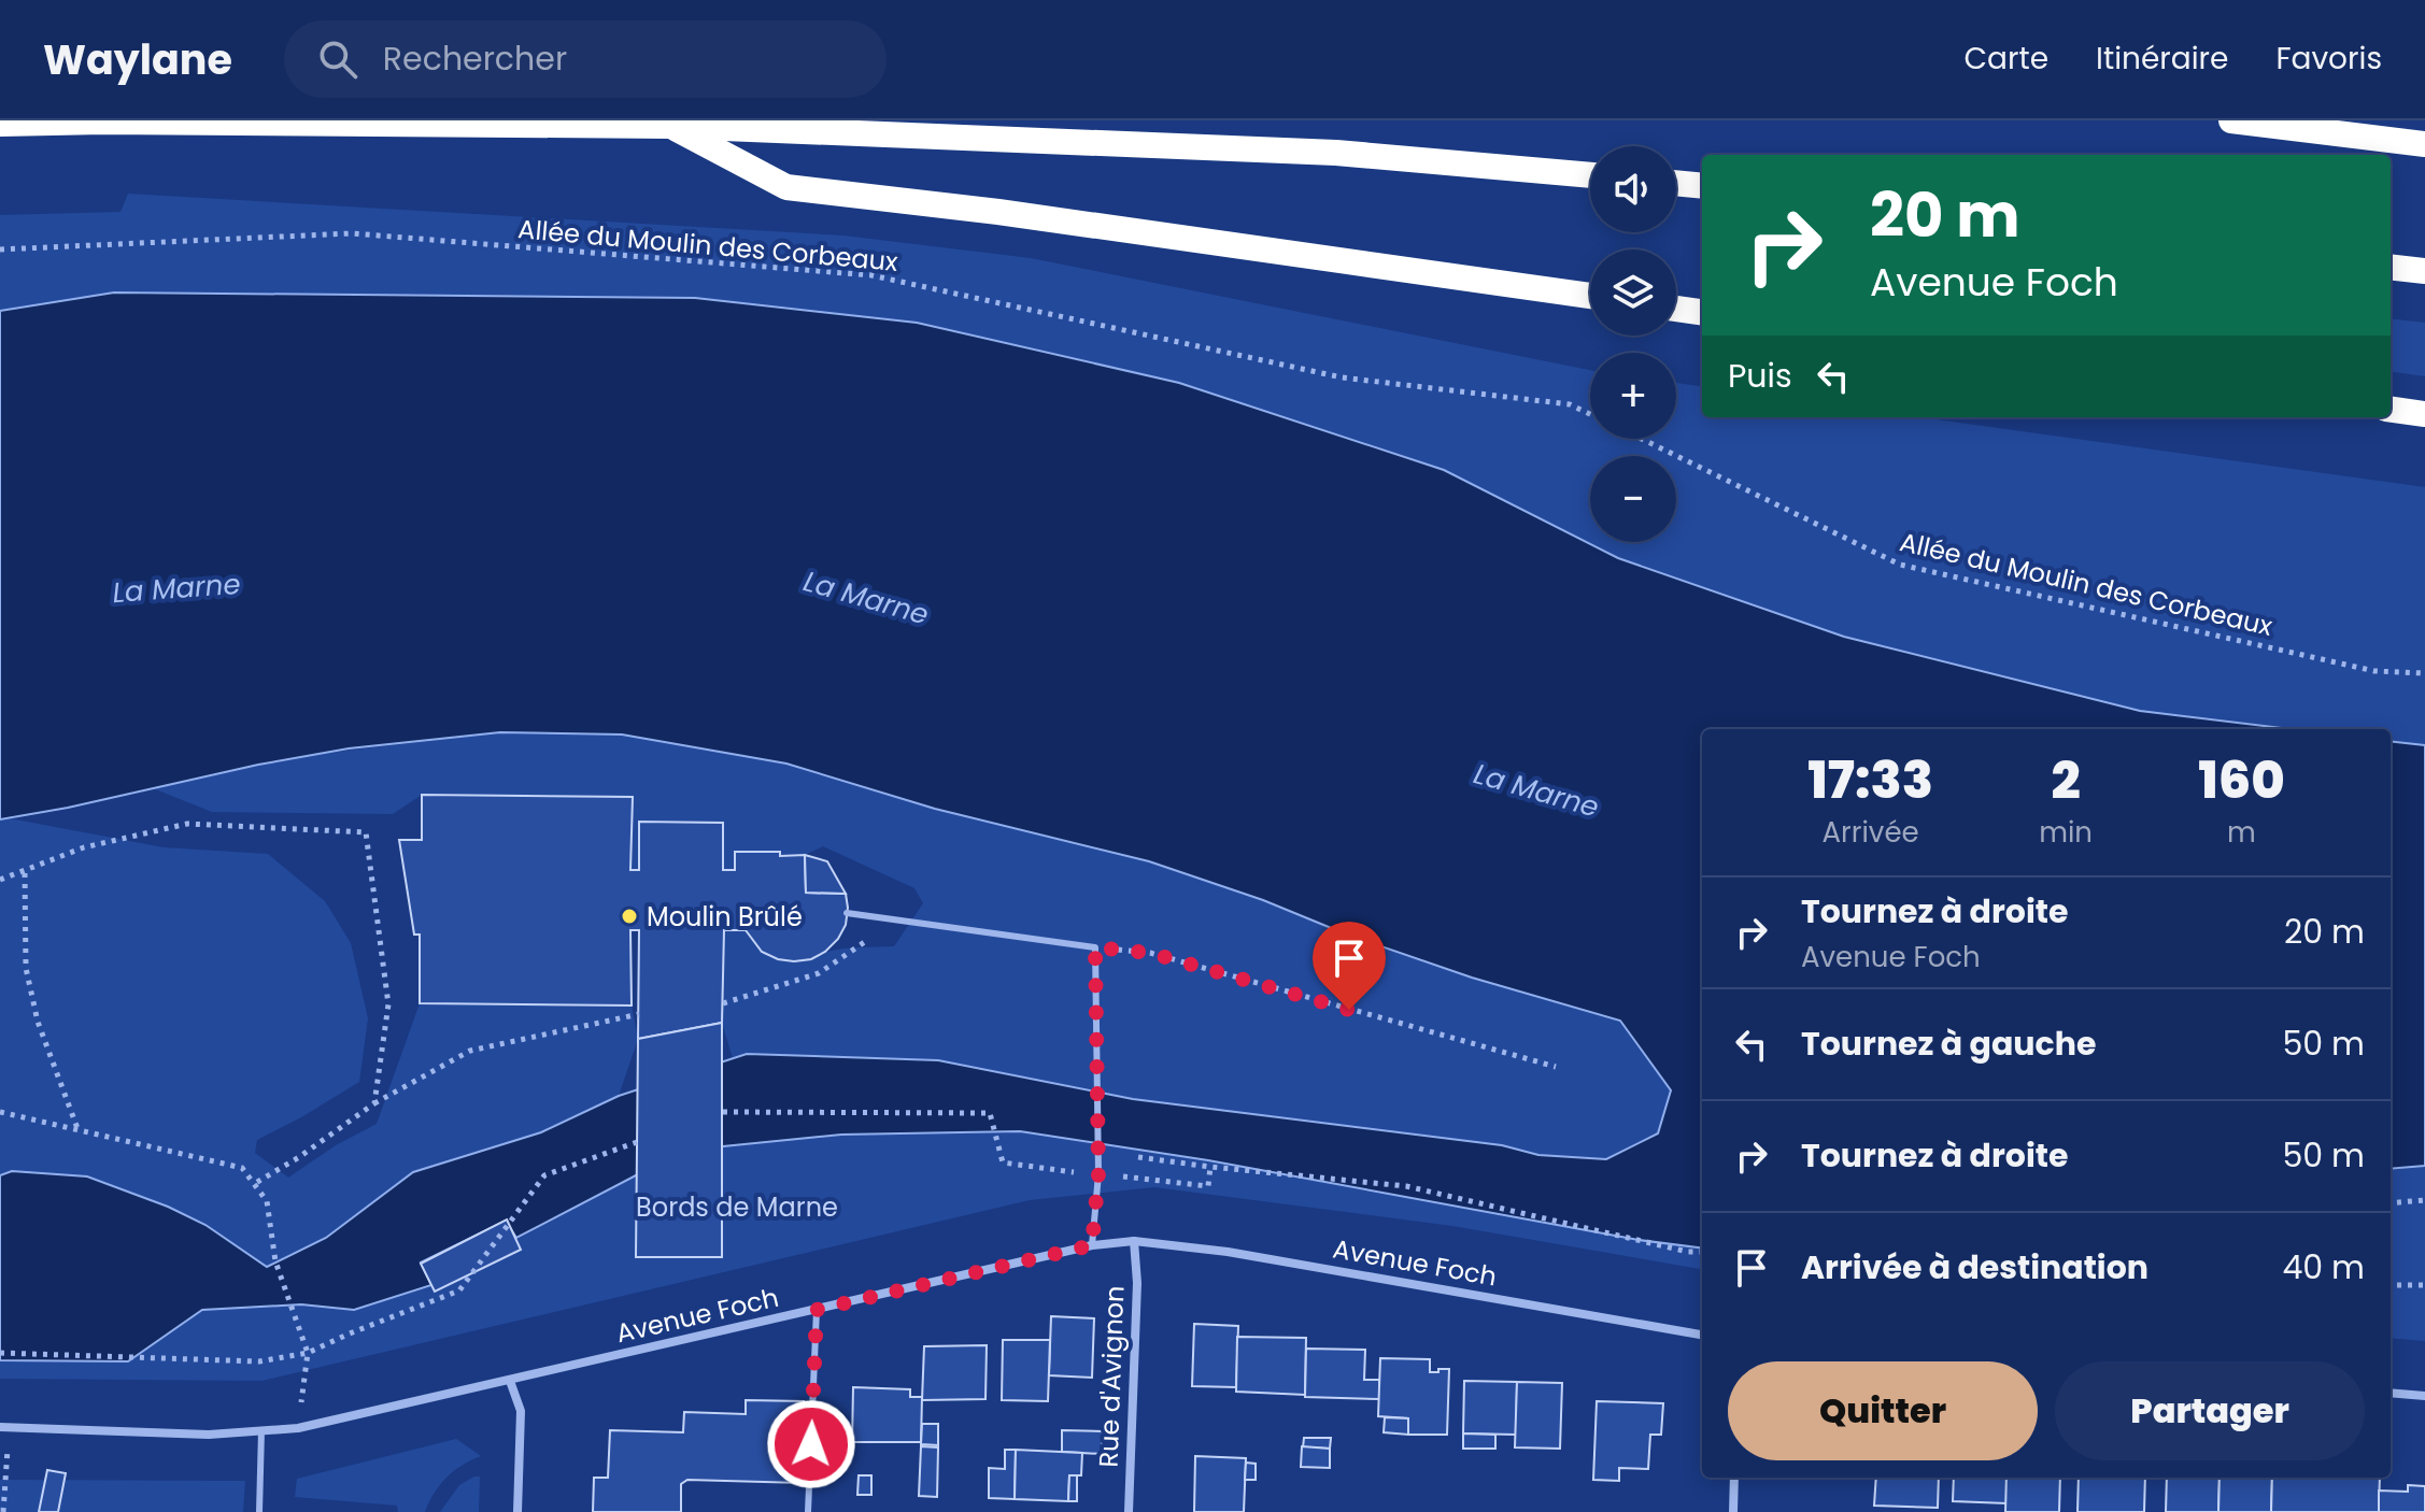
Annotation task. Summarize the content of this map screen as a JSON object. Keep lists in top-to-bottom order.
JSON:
{
  "streets": {
    "street": ["Avenue Foch", "Rue d'Avignon"],
    "path": ["Allée du Moulin des Corbeaux"]
  },
  "crossings": [
    ["Avenue Foch", "Rue d'Avignon"]
  ],
  "water": ["La Marne"],
  "parks": ["Bords de Marne"],
  "places": ["Moulin Brûlé"],
  "page": {
    "header": "Waylane",
    "search": "Rechercher",
    "nav": ["Carte", "Itinéraire", "Favoris"],
    "map_buttons": ["+", "−"],
    "turn": ["20 m", "Avenue Foch"],
    "then": "Puis",
    "eta": [
      "17:33",
      "Arrivée",
      "2",
      "min",
      "160",
      "m"
    ],
    "list": [
      {
        "name": "Tournez à droite",
        "note": "Avenue Foch",
        "value": "20 m"
      },
      {
        "name": "Tournez à gauche",
        "value": "50 m"
      },
      {
        "name": "Tournez à droite",
        "value": "50 m"
      },
      {
        "name": "Arrivée à destination",
        "value": "40 m"
      }
    ],
    "buttons": ["Quitter", "Partager"]
  }
}
